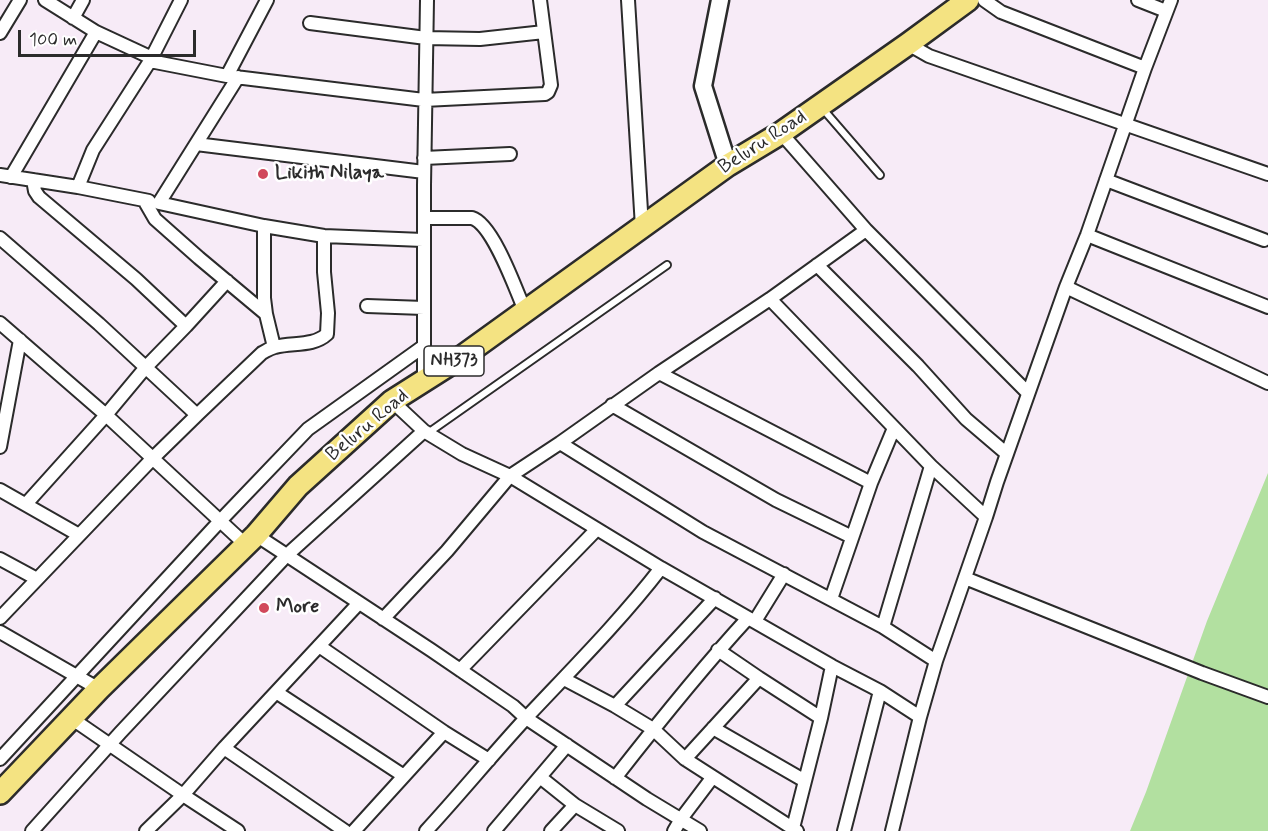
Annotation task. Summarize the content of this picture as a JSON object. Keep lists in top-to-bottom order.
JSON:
{
  "streets": {
    "highway": ["Beluru Road", "NH373"]
  },
  "places": ["Likith Nilaya", "More"],
  "scale_bar": "100 m"
}
